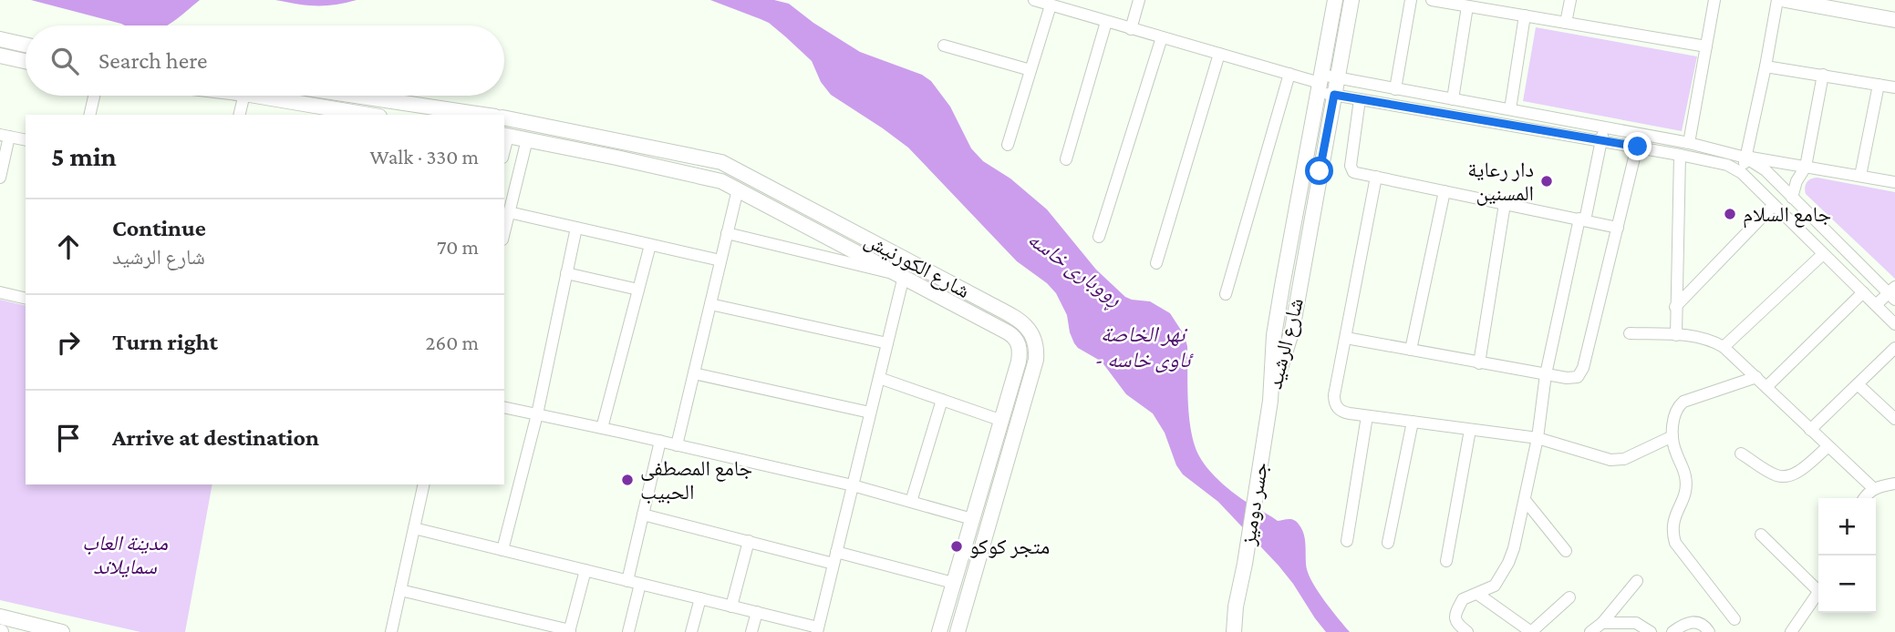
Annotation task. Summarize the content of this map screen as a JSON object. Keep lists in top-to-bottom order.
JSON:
{
  "streets": {
    "main road": ["شارع الكورنيش", "شارع الرشيد", "جسر دوميز"]
  },
  "crossings": [
    ["شارع الرشيد", "جسر دوميز"]
  ],
  "water": ["ڕووباری خاسە", "نهر الخاصة - ئاوی خاسە"],
  "parks": ["مدينة العاب سمايلاند"],
  "places": [
    "دار رعاية المسنين",
    "جامع السلام",
    "جامع المصطفى الحبيب",
    "متجر كوكو"
  ],
  "page": {
    "search": "Search here",
    "heading": ["5 min", "Walk · 330 m"],
    "list": [
      ["Continue", "شارع الرشيد", "70 m"],
      ["Turn right", "260 m"],
      "Arrive at destination"
    ],
    "map_buttons": ["+", "−"]
  }
}
